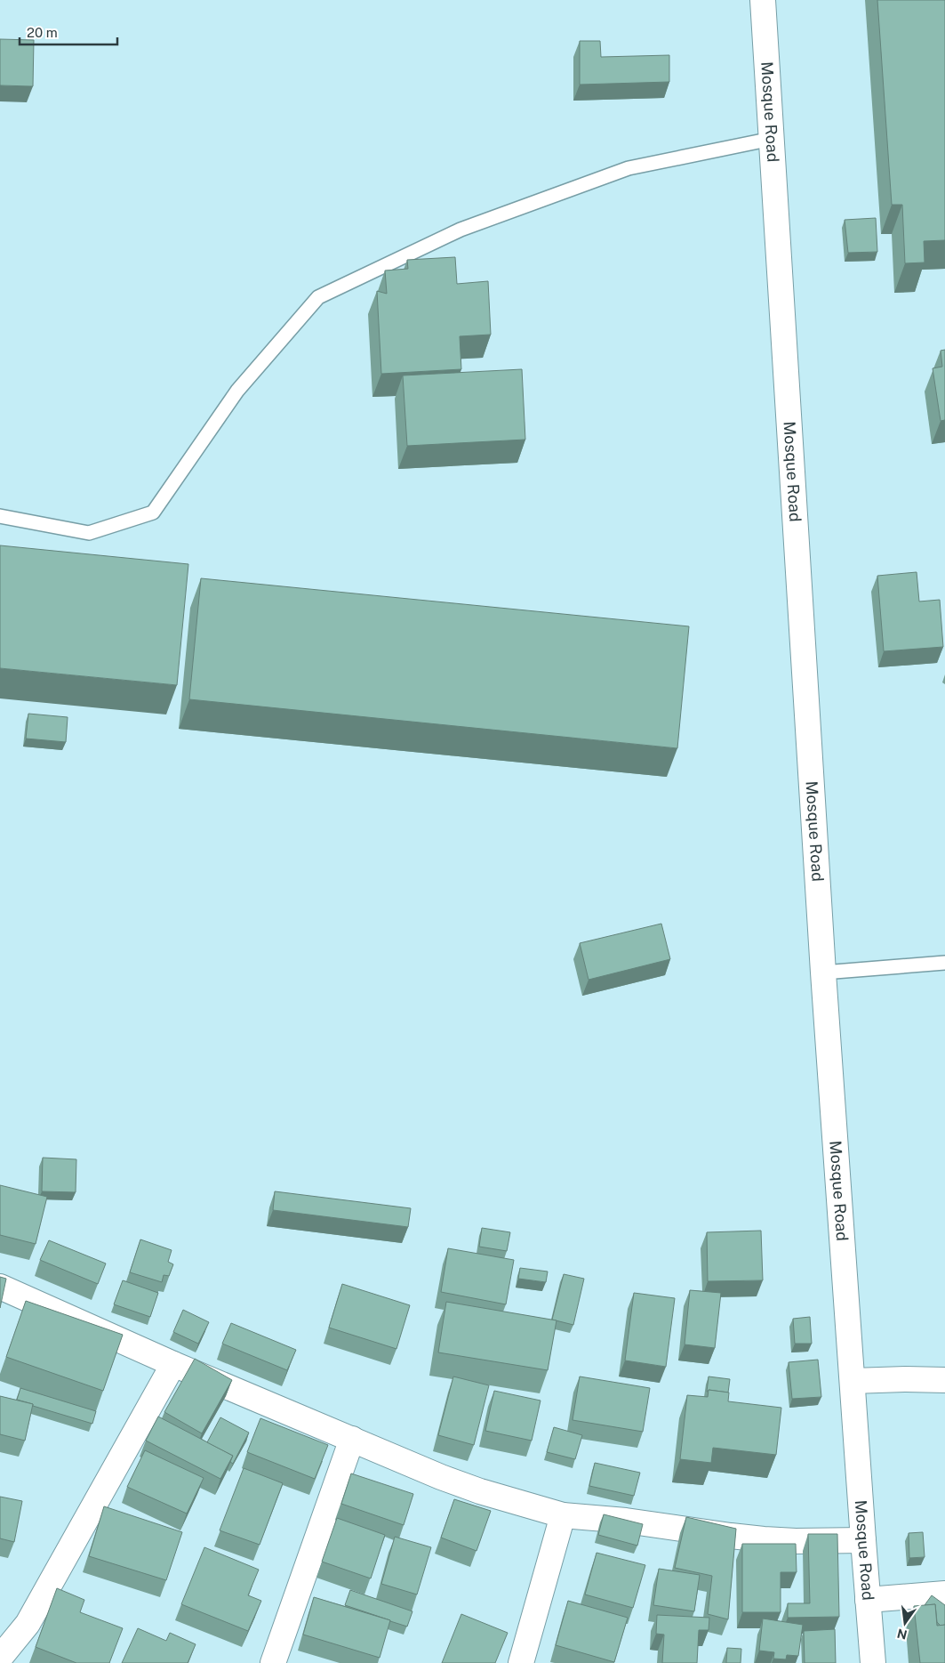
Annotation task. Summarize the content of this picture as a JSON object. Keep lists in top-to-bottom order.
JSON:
{
  "streets": {
    "street": ["Mosque Road"]
  },
  "scale_bar": "20 m",
  "north": "bottom"
}
